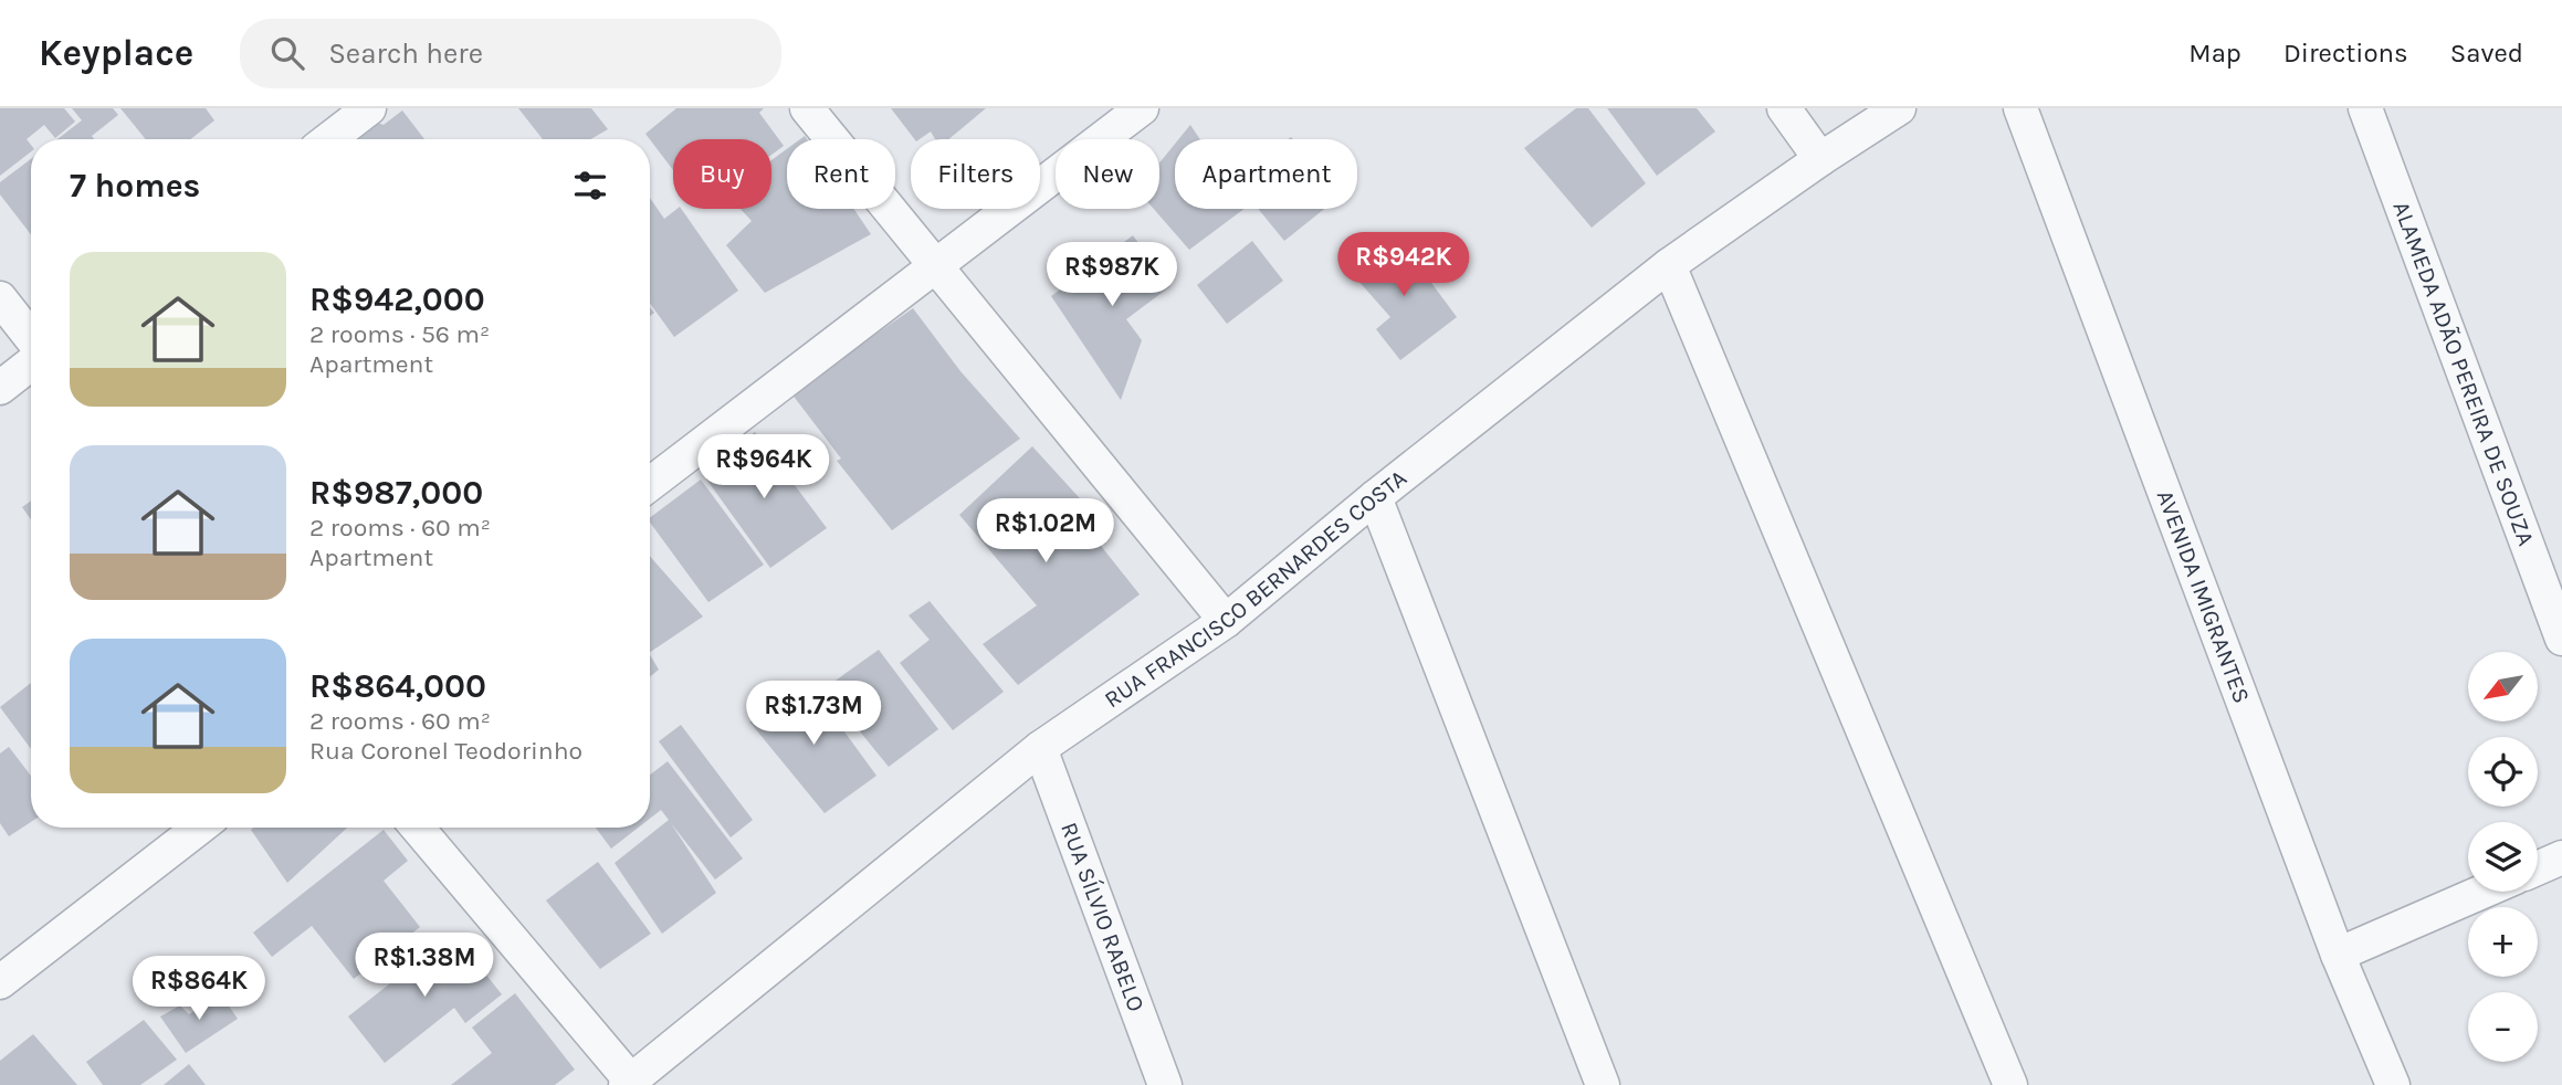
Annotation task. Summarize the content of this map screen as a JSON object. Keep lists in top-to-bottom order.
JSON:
{
  "streets": {
    "street": [
      "ALAMEDA ADÃO PEREIRA DE SOUZA",
      "RUA FRANCISCO BERNARDES COSTA",
      "AVENIDA IMIGRANTES",
      "RUA SÍLVIO RABELO"
    ]
  },
  "crossings": [
    ["RUA FRANCISCO BERNARDES COSTA", "RUA SÍLVIO RABELO"]
  ],
  "north": "bottom left",
  "page": {
    "header": "Keyplace",
    "search": "Search here",
    "nav": ["Map", "Directions", "Saved"],
    "chip": [
      "Buy",
      "Rent",
      "Filters",
      "New",
      "Apartment"
    ],
    "heading": "7 homes",
    "price": [
      "R$942K",
      "R$987K",
      "R$964K",
      "R$1.02M",
      "R$1.73M",
      "R$1.38M",
      "R$864K"
    ],
    "list": [
      {
        "name": "R$942,000",
        "note": "2 rooms · 56 m² · Apartment"
      },
      {
        "name": "R$987,000",
        "note": "2 rooms · 60 m² · Apartment"
      },
      {
        "name": "R$864,000",
        "note": "2 rooms · 60 m² · Rua Coronel Teodorinho"
      }
    ],
    "map_buttons": ["+", "−"]
  }
}
